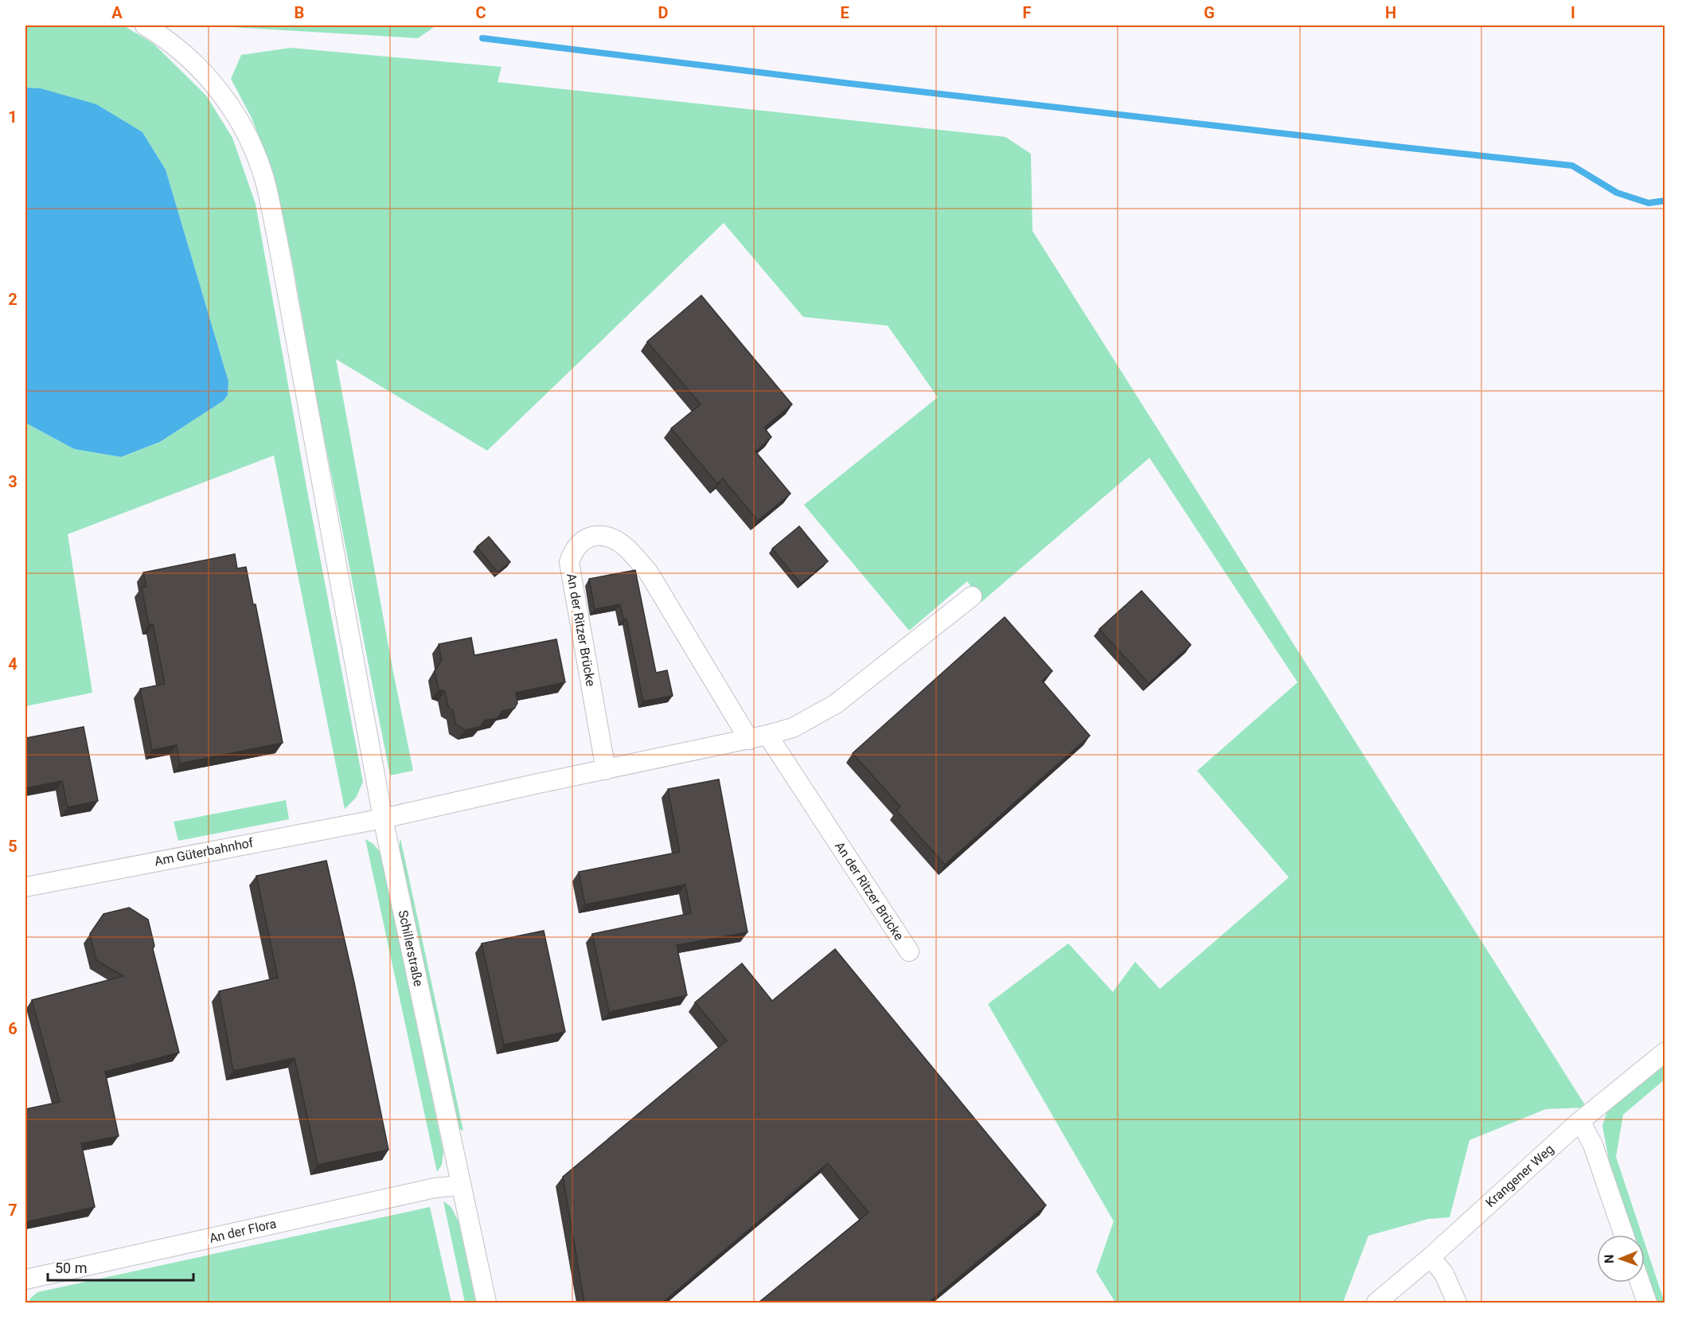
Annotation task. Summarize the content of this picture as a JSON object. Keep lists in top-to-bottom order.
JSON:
{
  "streets": {
    "street": [
      "An der Ritzer Brücke",
      "Am Güterbahnhof",
      "Schillerstraße",
      "Krangener Weg",
      "An der Flora"
    ]
  },
  "crossings": [
    ["Am Güterbahnhof", "Schillerstraße"],
    ["Schillerstraße", "An der Flora"]
  ],
  "scale_bar": "50 m",
  "north": "left",
  "grid": {
    "columns": [
      "A",
      "B",
      "C",
      "D",
      "E",
      "F",
      "G",
      "H",
      "I"
    ],
    "rows": [
      "1",
      "2",
      "3",
      "4",
      "5",
      "6",
      "7"
    ]
  }
}
